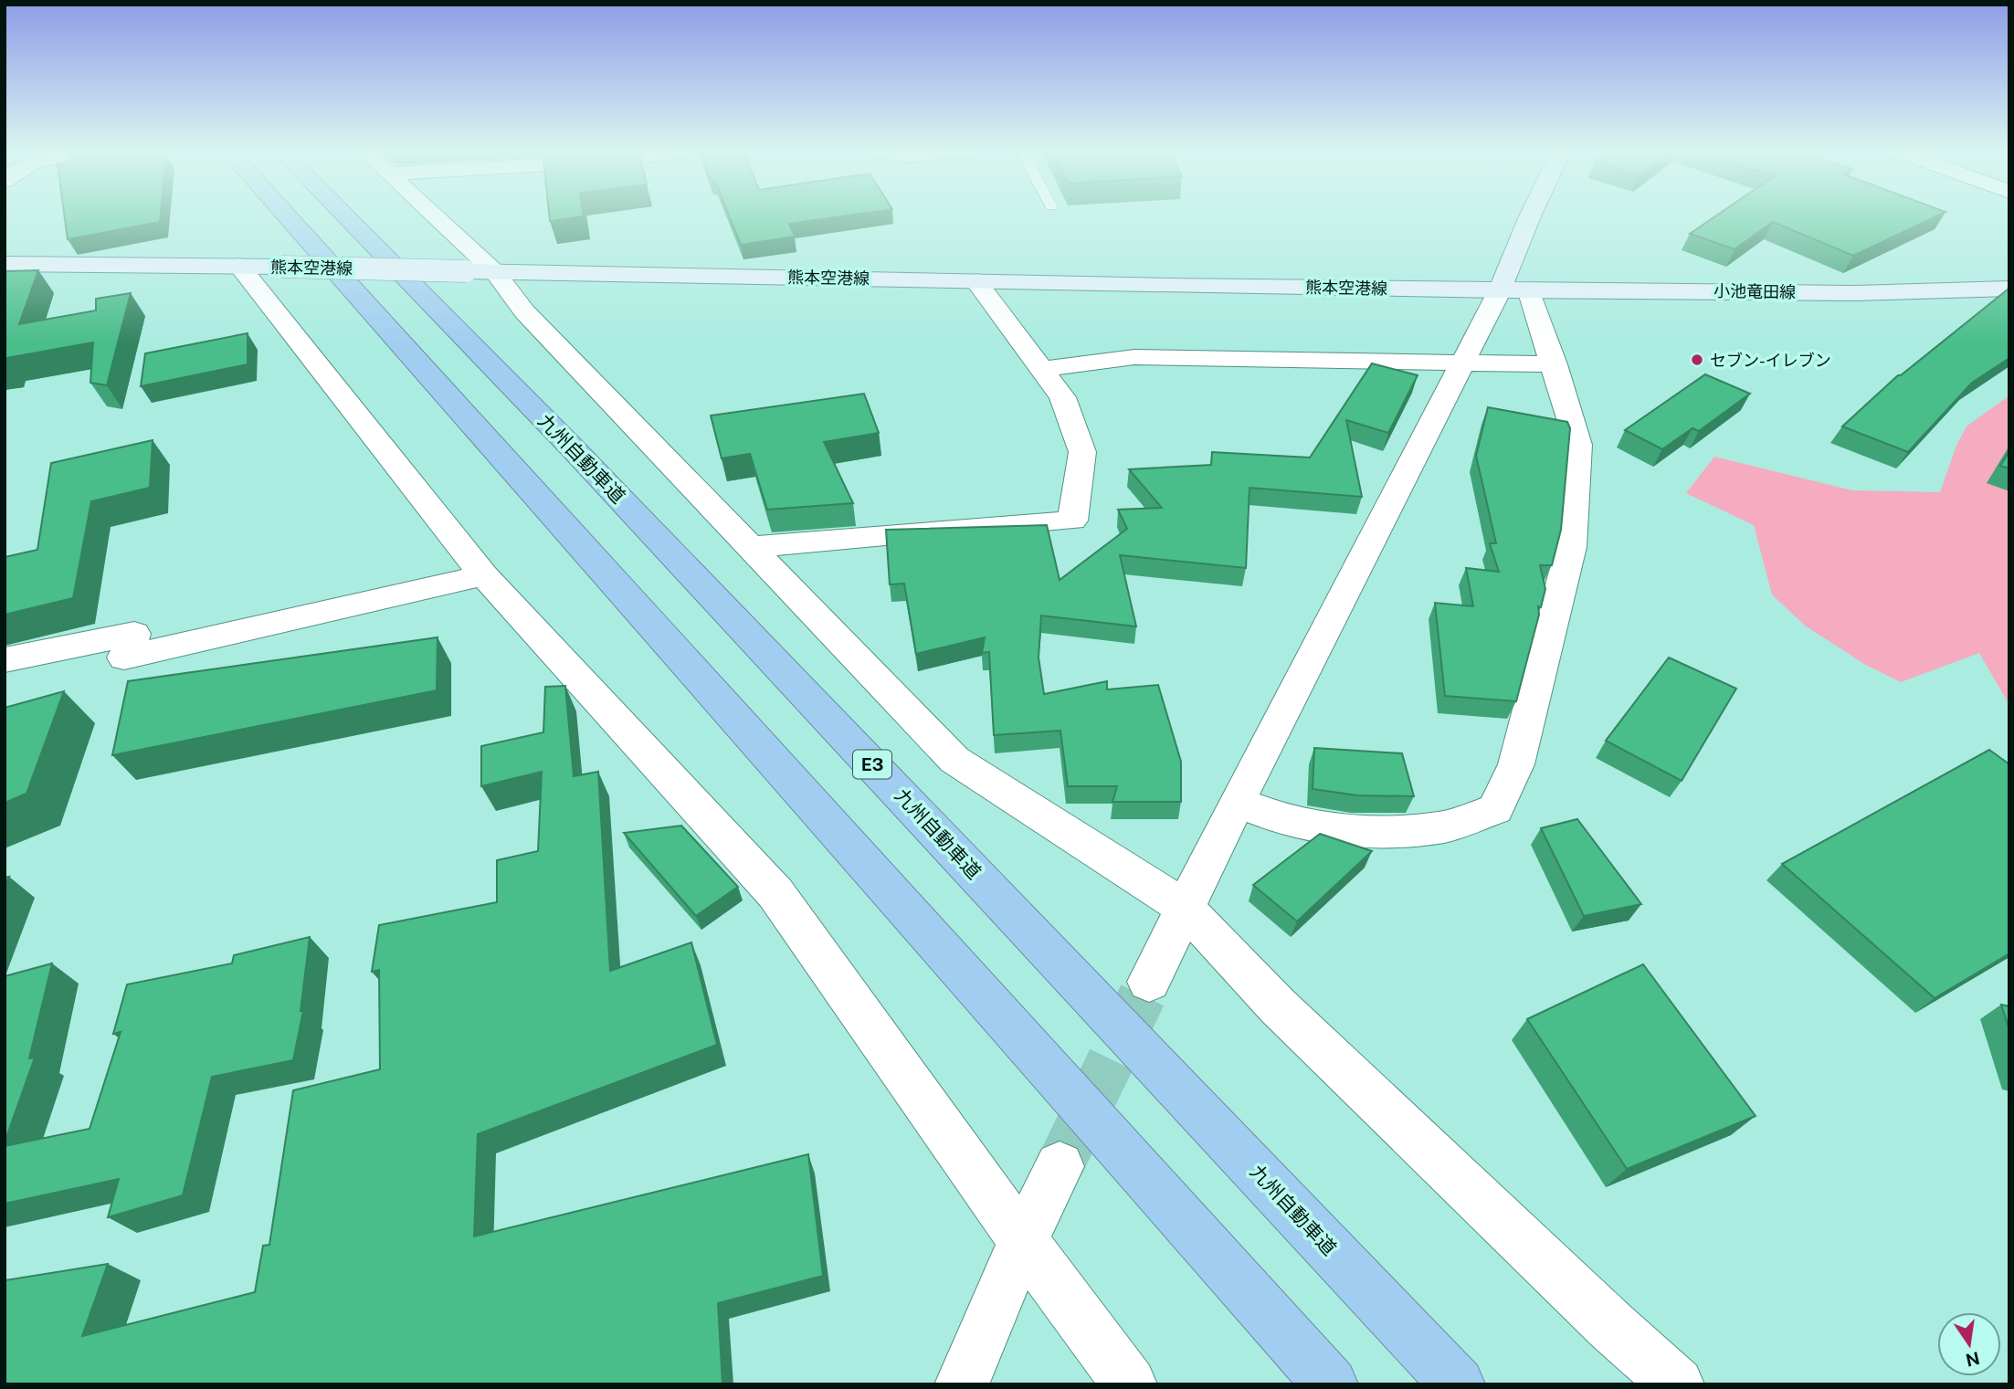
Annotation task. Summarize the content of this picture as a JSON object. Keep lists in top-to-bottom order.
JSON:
{
  "streets": {
    "highway": ["九州自動車道", "E3"],
    "main road": ["熊本空港線", "小池竜田線"]
  },
  "crossings": [
    ["熊本空港線", "小池竜田線"]
  ],
  "places": ["セブン-イレブン"],
  "north": "bottom"
}
